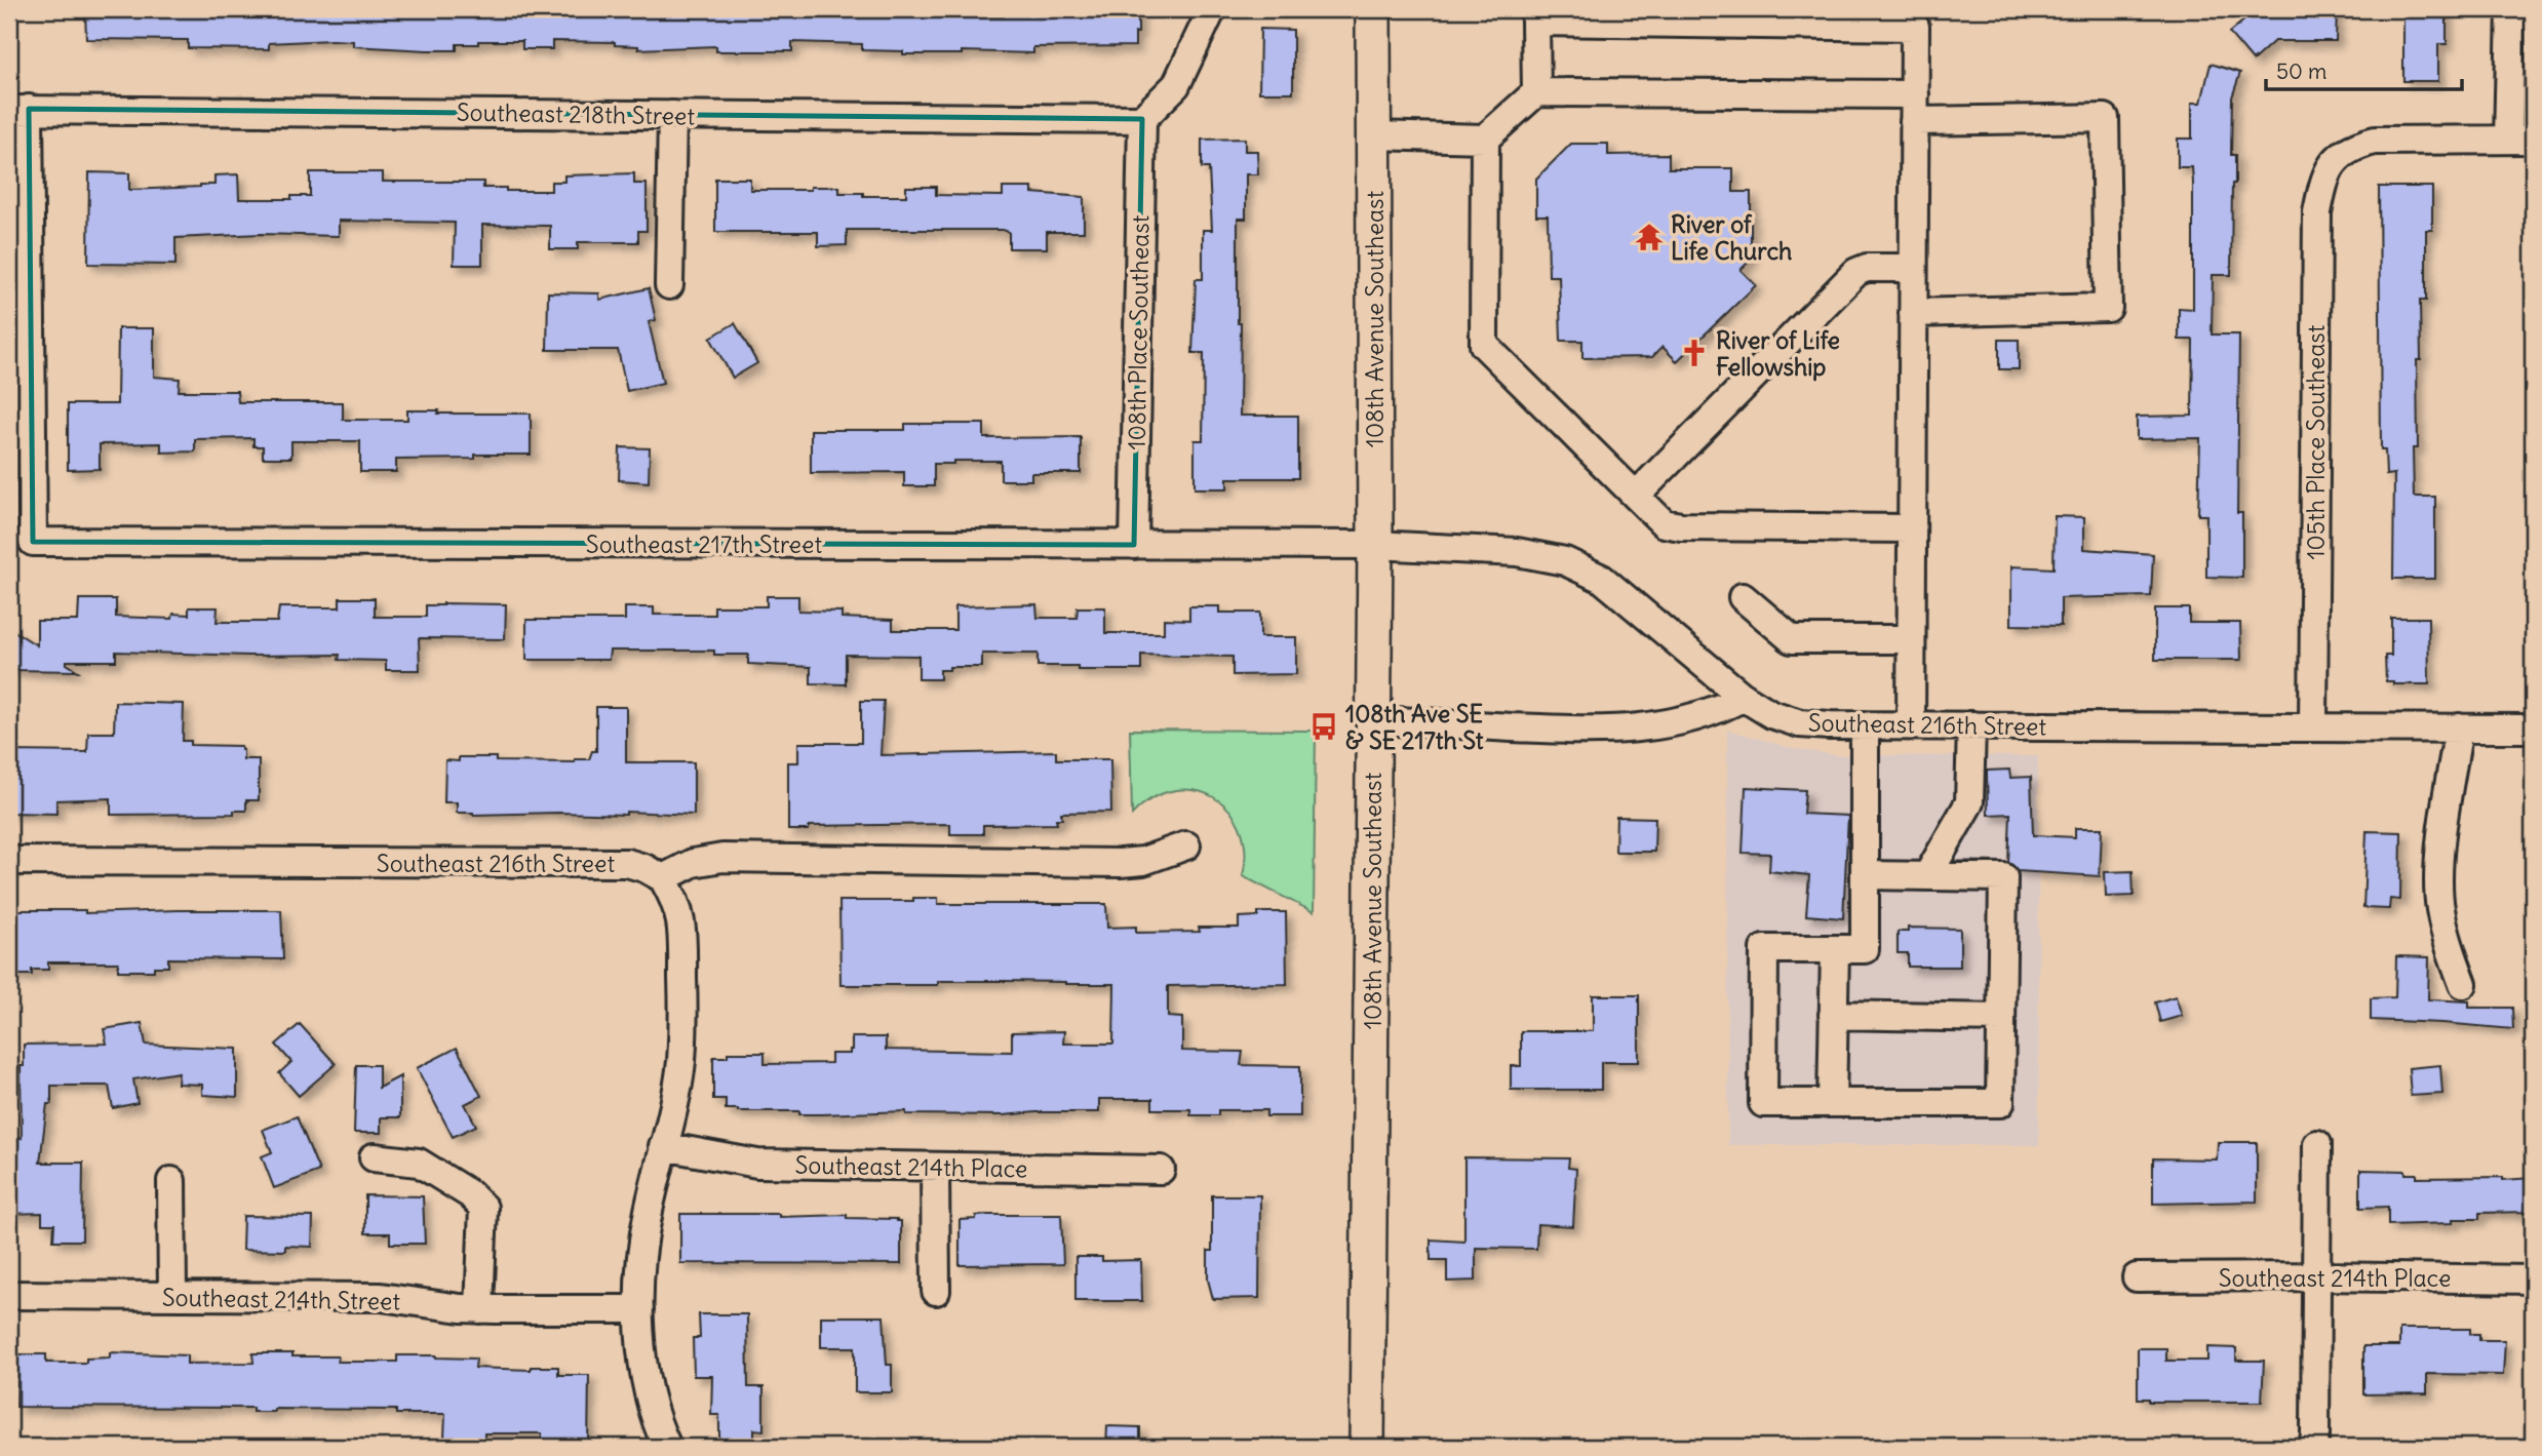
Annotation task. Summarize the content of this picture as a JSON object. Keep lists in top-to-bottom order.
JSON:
{
  "streets": {
    "main road": ["108th Avenue Southeast"],
    "street": [
      "Southeast 218th Street",
      "108th Place Southeast",
      "105th Place Southeast",
      "Southeast 217th Street",
      "Southeast 216th Street",
      "Southeast 214th Place",
      "Southeast 214th Street"
    ]
  },
  "crossings": [
    ["Southeast 218th Street", "108th Place Southeast"],
    ["Southeast 218th Street", "Southeast 217th Street"],
    ["108th Avenue Southeast", "Southeast 217th Street"],
    ["108th Avenue Southeast", "Southeast 216th Street"],
    ["108th Place Southeast", "Southeast 217th Street"],
    ["105th Place Southeast", "Southeast 216th Street"],
    ["Southeast 217th Street", "Southeast 216th Street"]
  ],
  "places": {
    "temple": ["River of Life Church"],
    "church": ["River of Life Fellowship"],
    "bus stop": ["108th Ave SE & SE 217th St"]
  },
  "scale_bar": "50 m"
}
